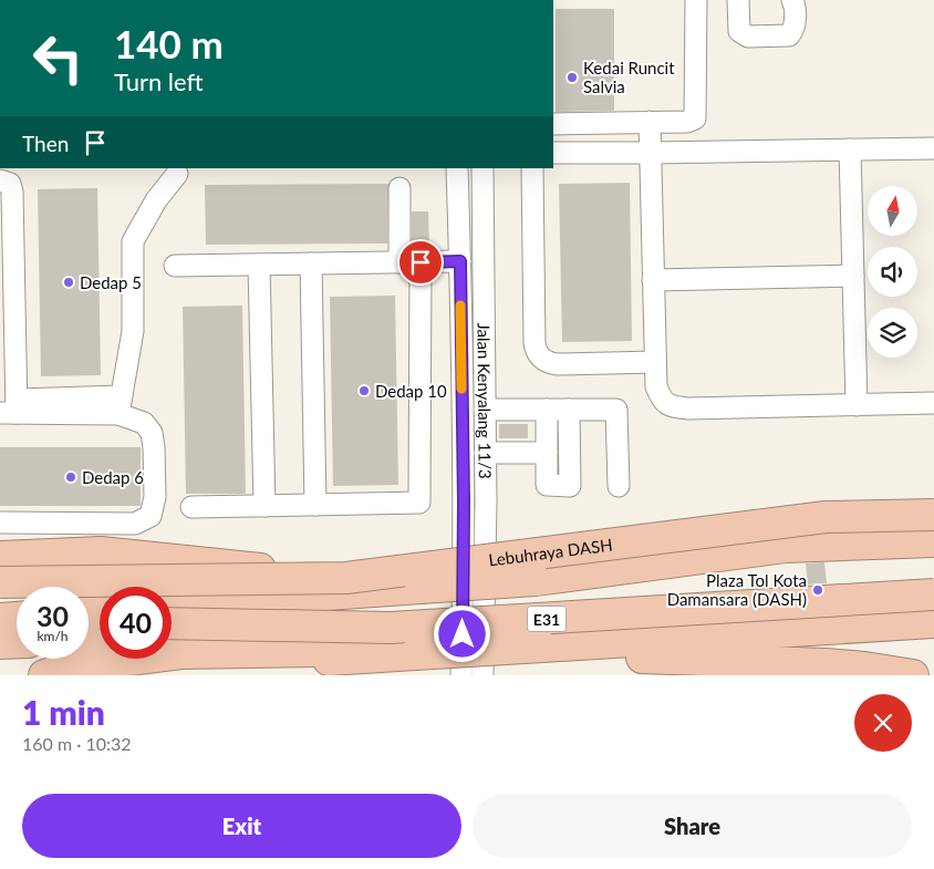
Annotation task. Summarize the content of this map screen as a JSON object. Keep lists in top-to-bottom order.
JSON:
{
  "streets": {
    "highway": ["Lebuhraya DASH", "E31"],
    "street": ["Jalan Kenyalang 11/3"]
  },
  "places": [
    "Kedai Runcit Salvia",
    "Dedap 5",
    "Dedap 10",
    "Dedap 6",
    "Plaza Tol Kota Damansara (DASH)"
  ],
  "north": "top",
  "page": {
    "turn": ["140 m", "Turn left"],
    "then": "Then",
    "speed": "30 km/h",
    "limit": "40",
    "heading": ["1 min", "160 m · 10:32"],
    "buttons": ["Exit", "Share"]
  }
}
